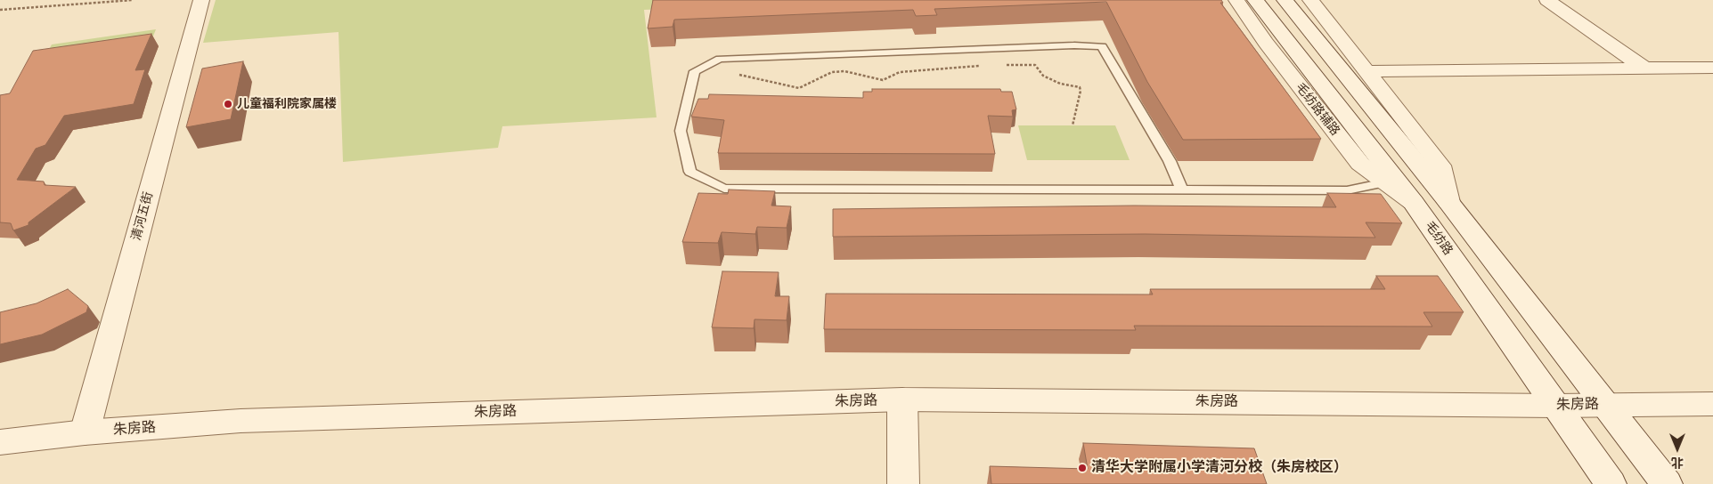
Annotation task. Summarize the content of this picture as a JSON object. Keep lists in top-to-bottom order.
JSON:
{
  "streets": {
    "street": [
      "毛纺路辅路",
      "清河五街",
      "毛纺路",
      "朱房路"
    ]
  },
  "crossings": [
    ["毛纺路辅路", "毛纺路"],
    ["清河五街", "朱房路"],
    ["毛纺路", "朱房路"]
  ],
  "places": ["儿童福利院家属楼", "清华大学附属小学清河分校（朱房校区）"],
  "north": "bottom"
}
